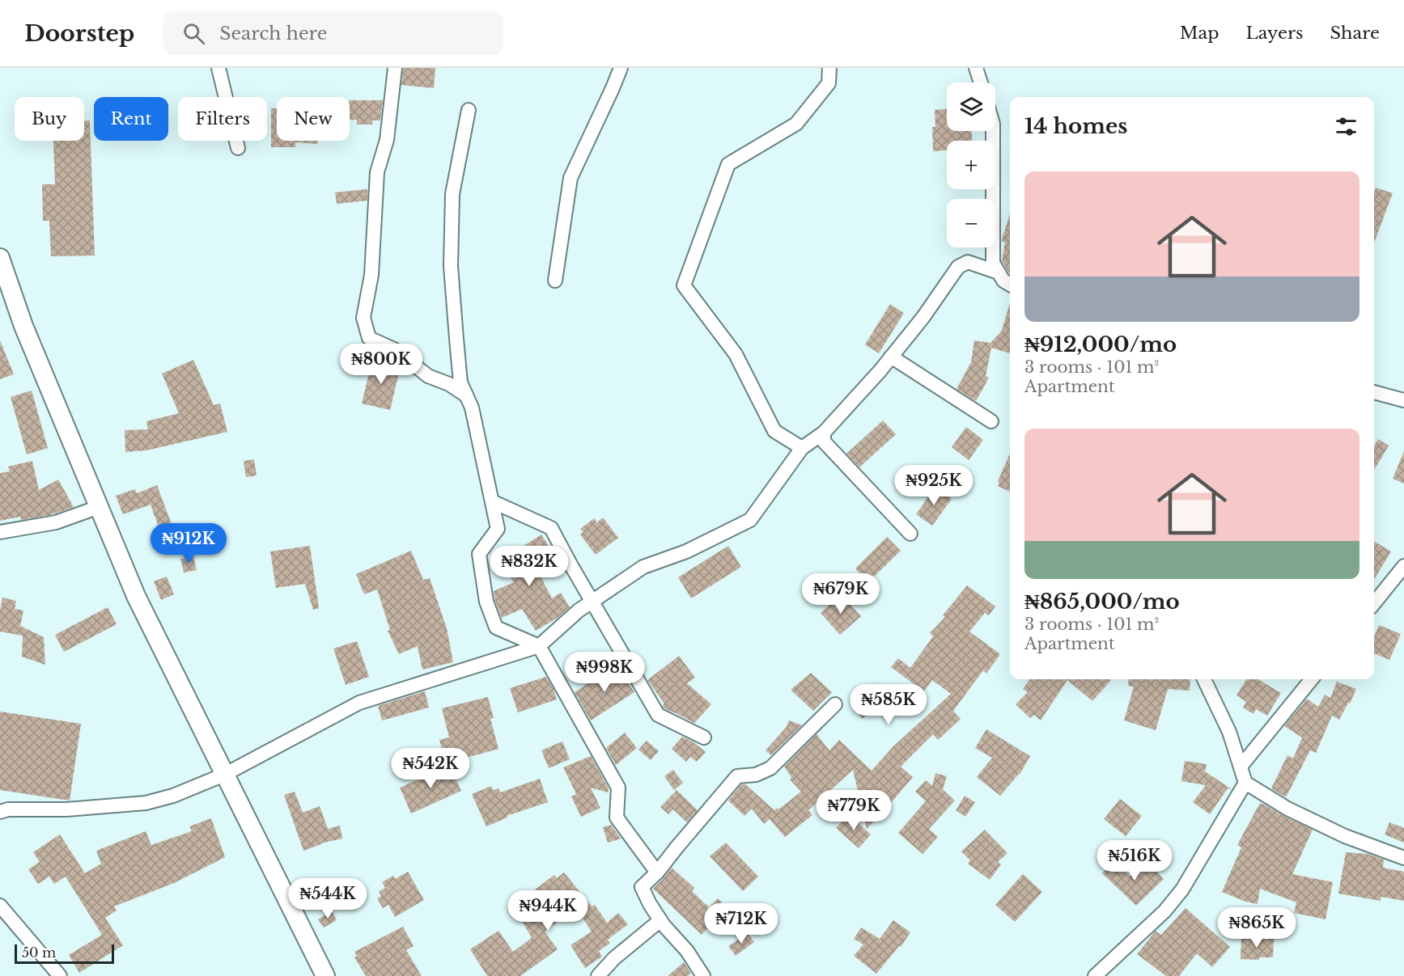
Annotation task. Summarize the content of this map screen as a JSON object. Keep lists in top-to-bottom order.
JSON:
{
  "scale_bar": "50 m",
  "page": {
    "header": "Doorstep",
    "search": "Search here",
    "nav": ["Map", "Layers", "Share"],
    "map_buttons": ["+", "−"],
    "chip": [
      "Buy",
      "Rent",
      "Filters",
      "New"
    ],
    "heading": "14 homes",
    "list": [
      {
        "name": "₦912,000/mo",
        "note": "3 rooms · 101 m² · Apartment"
      },
      {
        "name": "₦865,000/mo",
        "note": "3 rooms · 101 m² · Apartment"
      }
    ],
    "price": [
      "₦800K",
      "₦925K",
      "₦912K",
      "₦832K",
      "₦679K",
      "₦998K",
      "₦585K",
      "₦542K",
      "₦779K",
      "₦516K",
      "₦544K",
      "₦944K",
      "₦712K",
      "₦865K"
    ],
    "scale": "50 m"
  }
}
